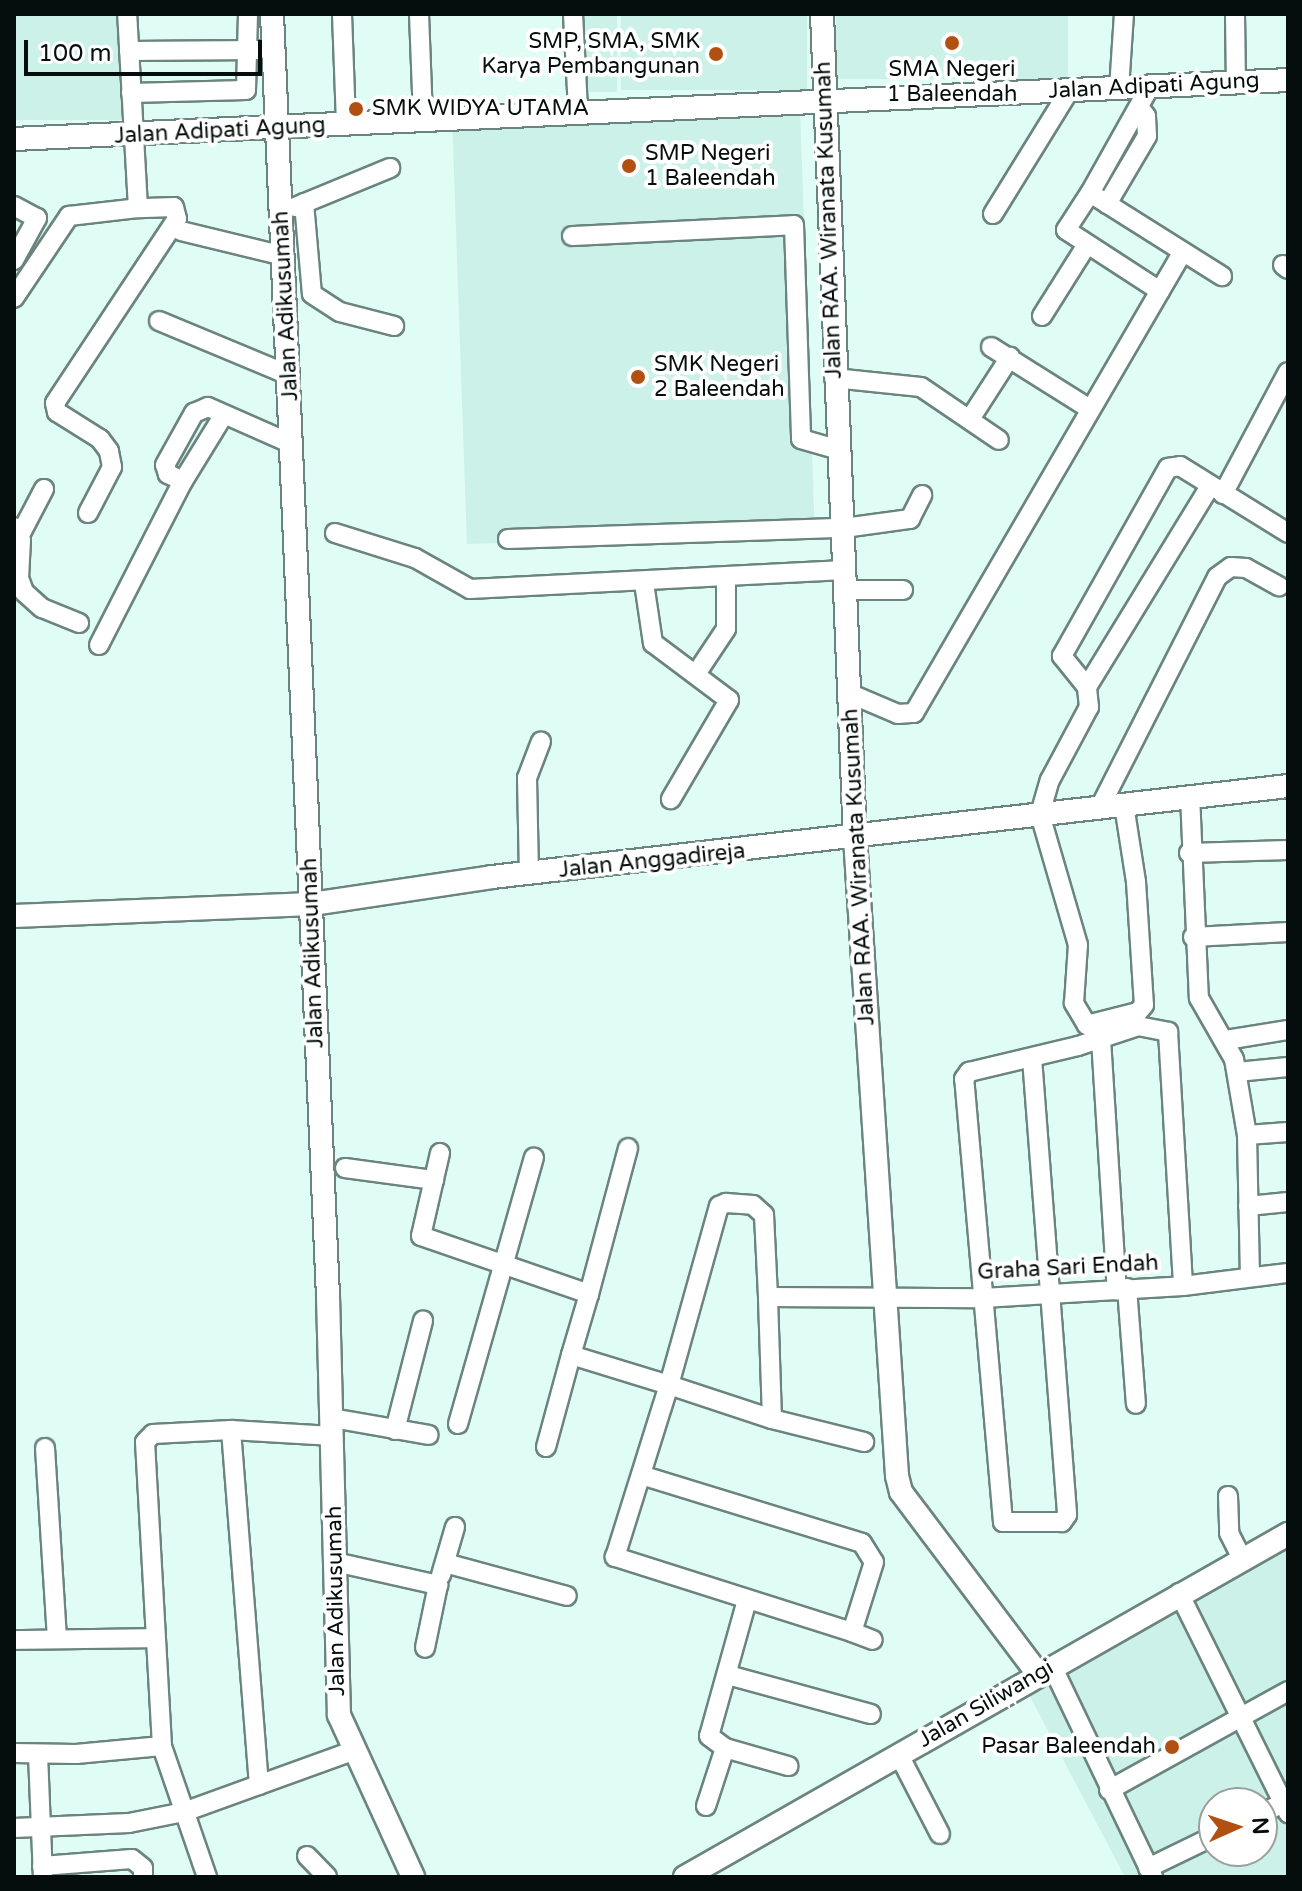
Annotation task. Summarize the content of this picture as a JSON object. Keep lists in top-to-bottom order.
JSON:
{
  "streets": {
    "main road": [
      "Jalan Adipati Agung",
      "Jalan RAA. Wiranata Kusumah",
      "Jalan Adikusumah",
      "Jalan Anggadireja",
      "Jalan Siliwangi"
    ],
    "street": ["Graha Sari Endah"]
  },
  "crossings": [
    ["Jalan Adipati Agung", "Jalan RAA. Wiranata Kusumah"],
    ["Jalan Adipati Agung", "Jalan Adikusumah"],
    ["Jalan RAA. Wiranata Kusumah", "Jalan Anggadireja"],
    ["Jalan RAA. Wiranata Kusumah", "Graha Sari Endah"],
    ["Jalan RAA. Wiranata Kusumah", "Jalan Siliwangi"],
    ["Jalan Adikusumah", "Jalan Anggadireja"]
  ],
  "places": [
    "SMA Negeri 1 Baleendah",
    "SMP, SMA, SMK Karya Pembangunan",
    "SMK WIDYA UTAMA",
    "SMP Negeri 1 Baleendah",
    "SMK Negeri 2 Baleendah",
    "Pasar Baleendah"
  ],
  "scale_bar": "100 m",
  "north": "right"
}
